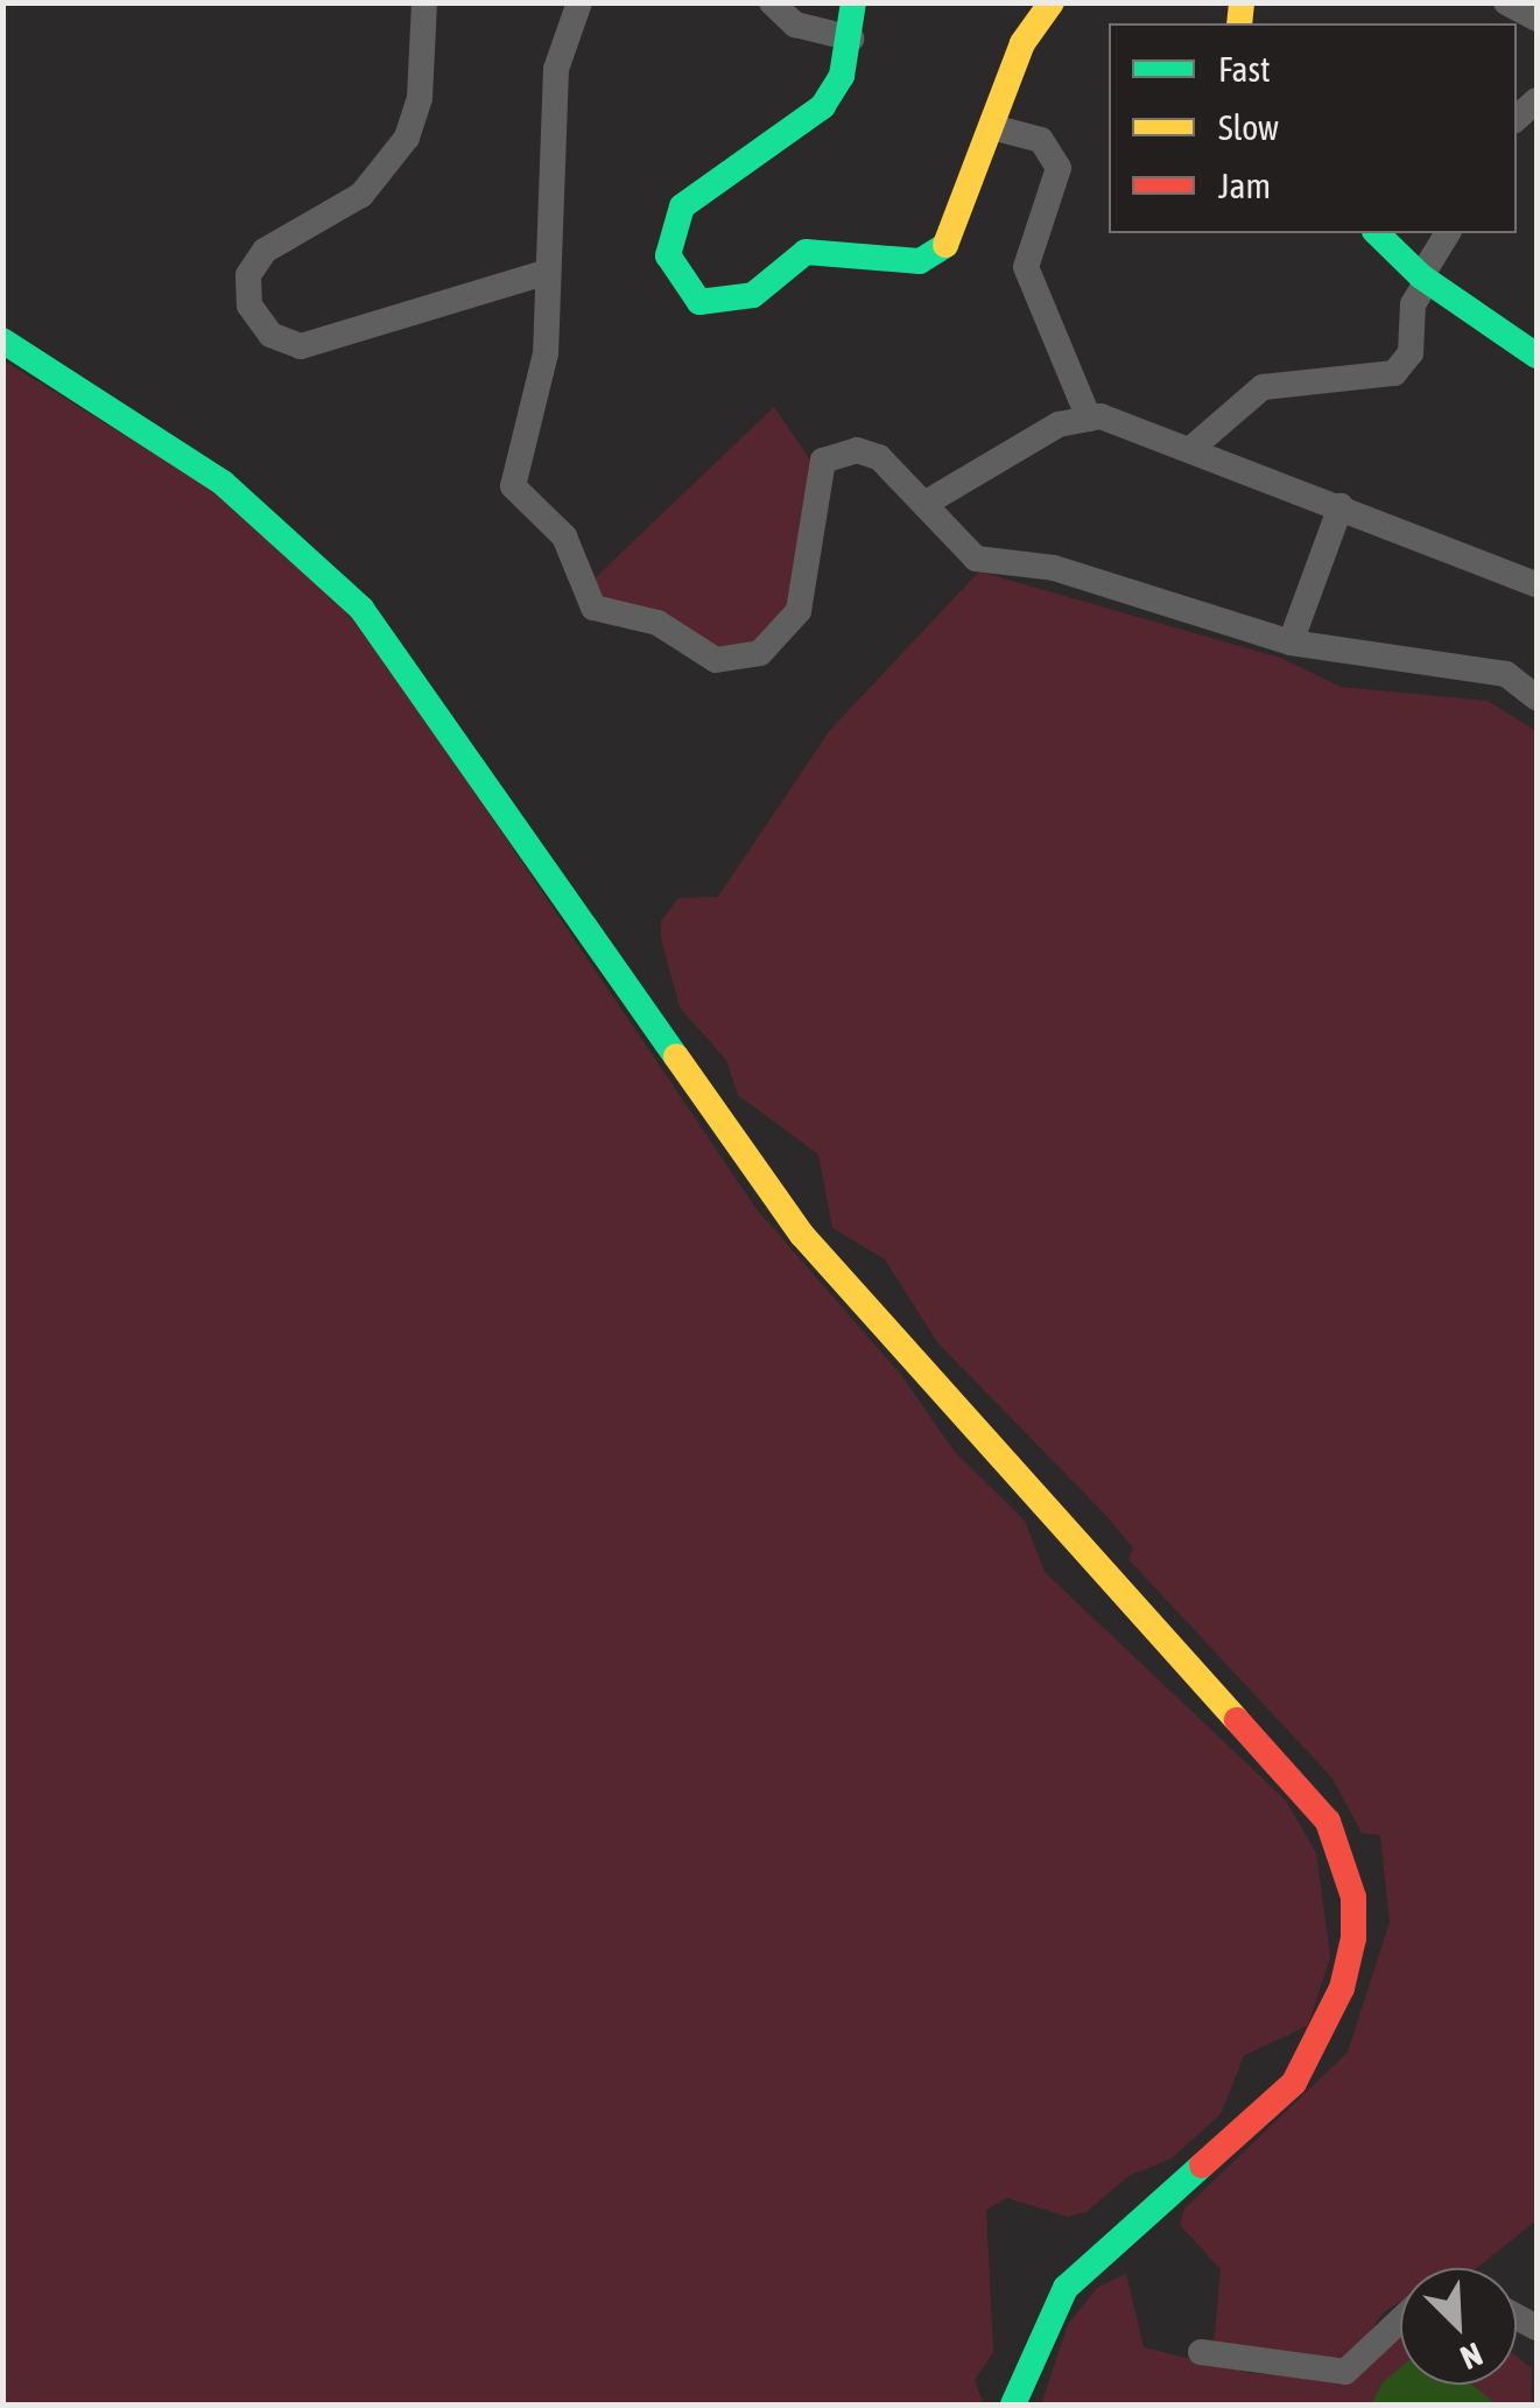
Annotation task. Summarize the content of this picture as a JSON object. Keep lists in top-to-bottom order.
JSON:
{
  "legend": ["Fast", "Slow", "Jam"],
  "north": "bottom right"
}
